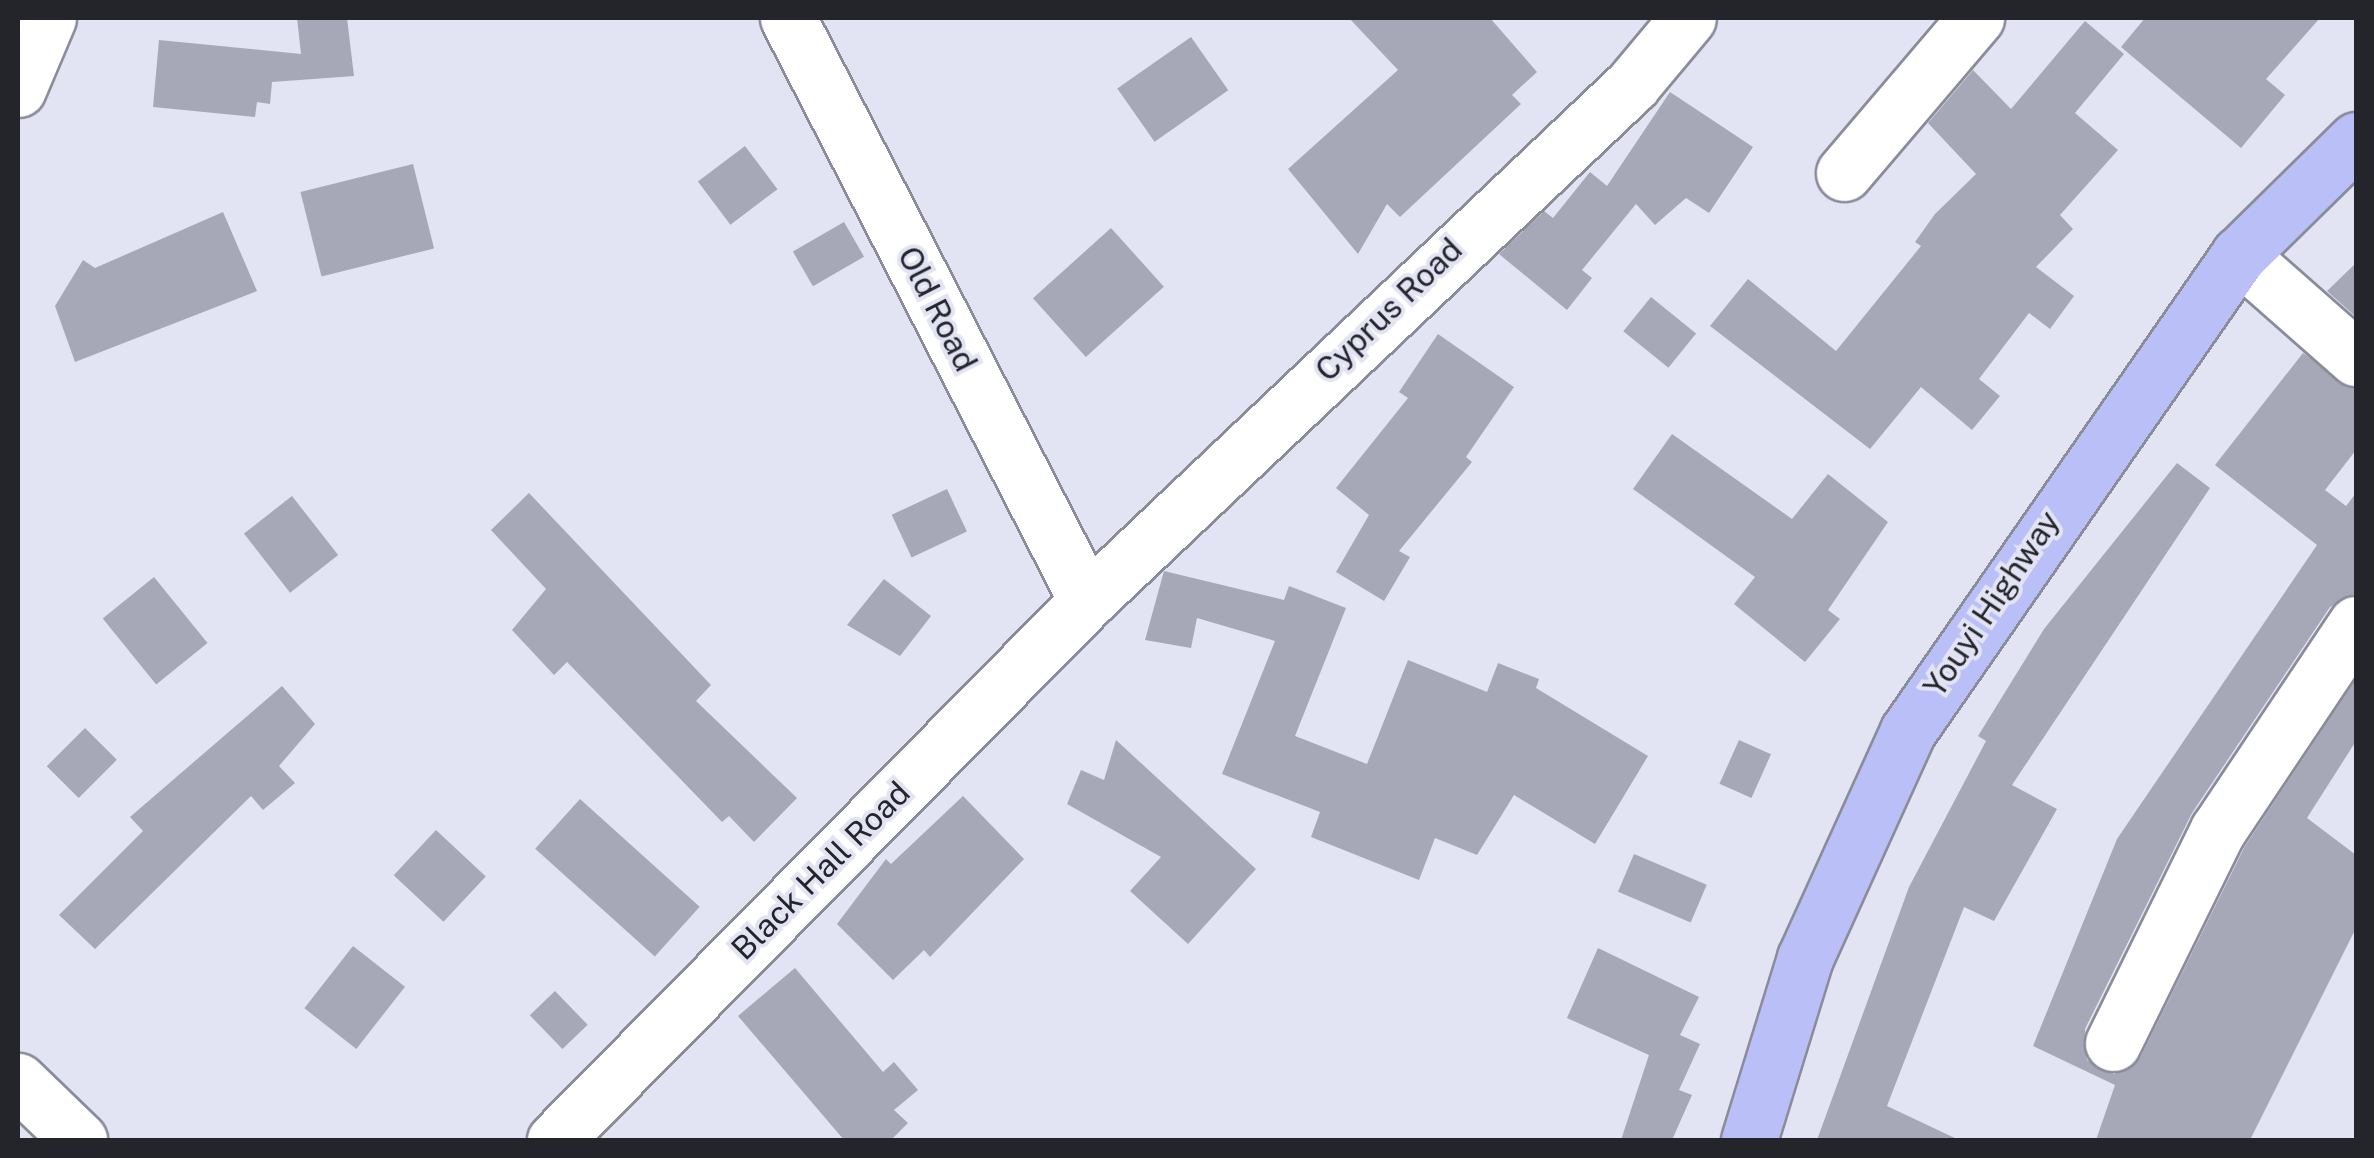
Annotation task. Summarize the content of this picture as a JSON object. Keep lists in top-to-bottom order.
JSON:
{
  "streets": {
    "main road": ["Youyi Highway"],
    "street": ["Old Road", "Cyprus Road", "Black Hall Road"]
  },
  "crossings": [
    ["Old Road", "Cyprus Road"],
    ["Old Road", "Black Hall Road"],
    ["Cyprus Road", "Black Hall Road"]
  ]
}
